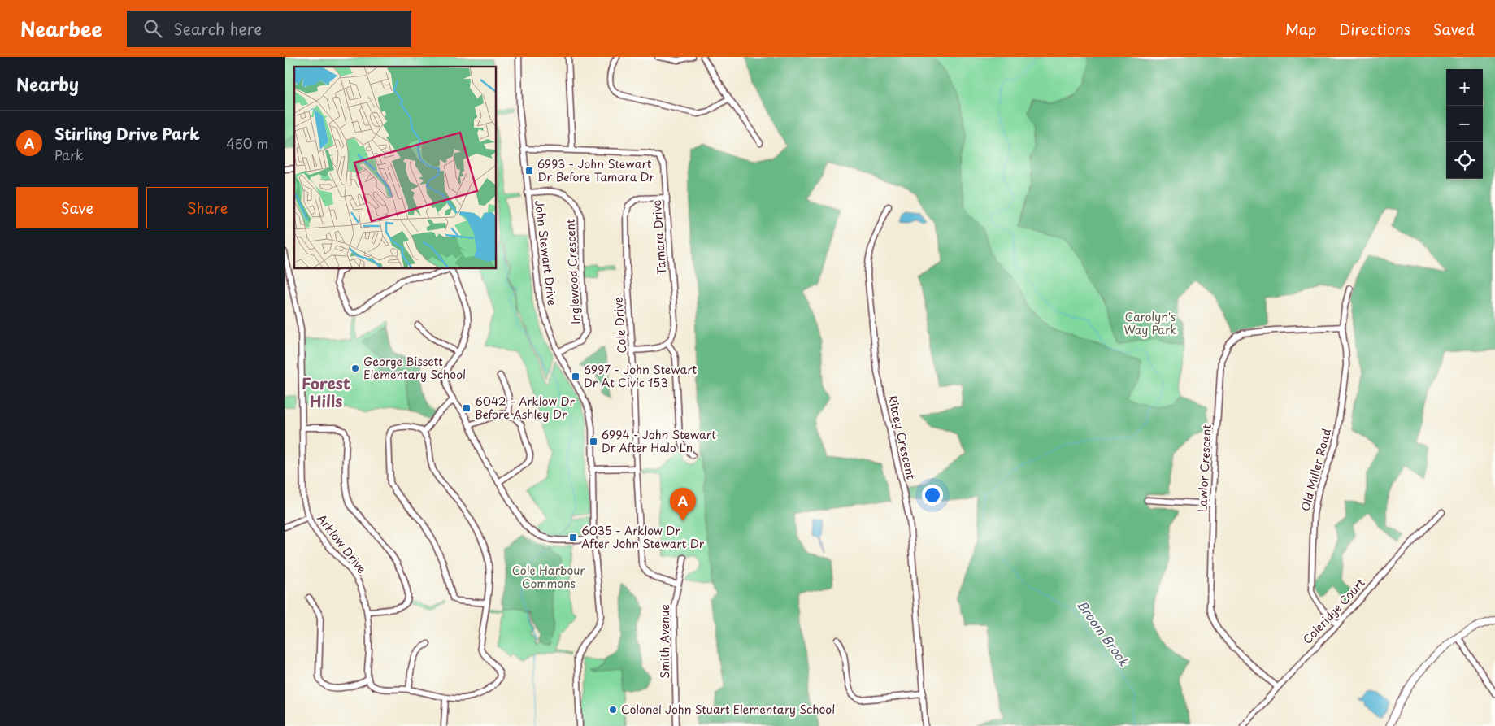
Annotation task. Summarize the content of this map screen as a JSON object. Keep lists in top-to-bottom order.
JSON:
{
  "streets": {
    "street": [
      "Tamara Drive",
      "John Stewart Drive",
      "Inglewood Crescent",
      "Cole Drive",
      "Ritcey Crescent",
      "Lawlor Crescent",
      "Old Miller Road",
      "Arklow Drive",
      "Coleridge Court",
      "Smith Avenue"
    ]
  },
  "crossings": [
    ["Tamara Drive", "John Stewart Drive"],
    ["Tamara Drive", "Cole Drive"],
    ["John Stewart Drive", "Inglewood Crescent"],
    ["Cole Drive", "Smith Avenue"],
    ["Lawlor Crescent", "Old Miller Road"],
    ["Lawlor Crescent", "Coleridge Court"],
    ["Old Miller Road", "Coleridge Court"]
  ],
  "districts": ["Forest Hills"],
  "water": ["Broom Brook"],
  "parks": ["Carolyn's Way Park", "Cole Harbour Commons"],
  "places": {
    "transit": [
      "6993 - John Stewart Dr Before Tamara Dr",
      "6997 - John Stewart Dr At Civic 153",
      "6042 - Arklow Dr Before Ashley Dr",
      "6994 - John Stewart Dr After Halo Ln",
      "6035 - Arklow Dr After John Stewart Dr"
    ],
    "other": ["George Bissett Elementary School", "Colonel John Stuart Elementary School"]
  },
  "page": {
    "header": "Nearbee",
    "search": "Search here",
    "nav": ["Map", "Directions", "Saved"],
    "heading": "Nearby",
    "map_buttons": ["+", "−"],
    "list": [
      {
        "mark": "A",
        "name": "Stirling Drive Park",
        "note": "Park",
        "value": "450 m"
      }
    ],
    "buttons": ["Save", "Share"],
    "pins": "A"
  }
}
